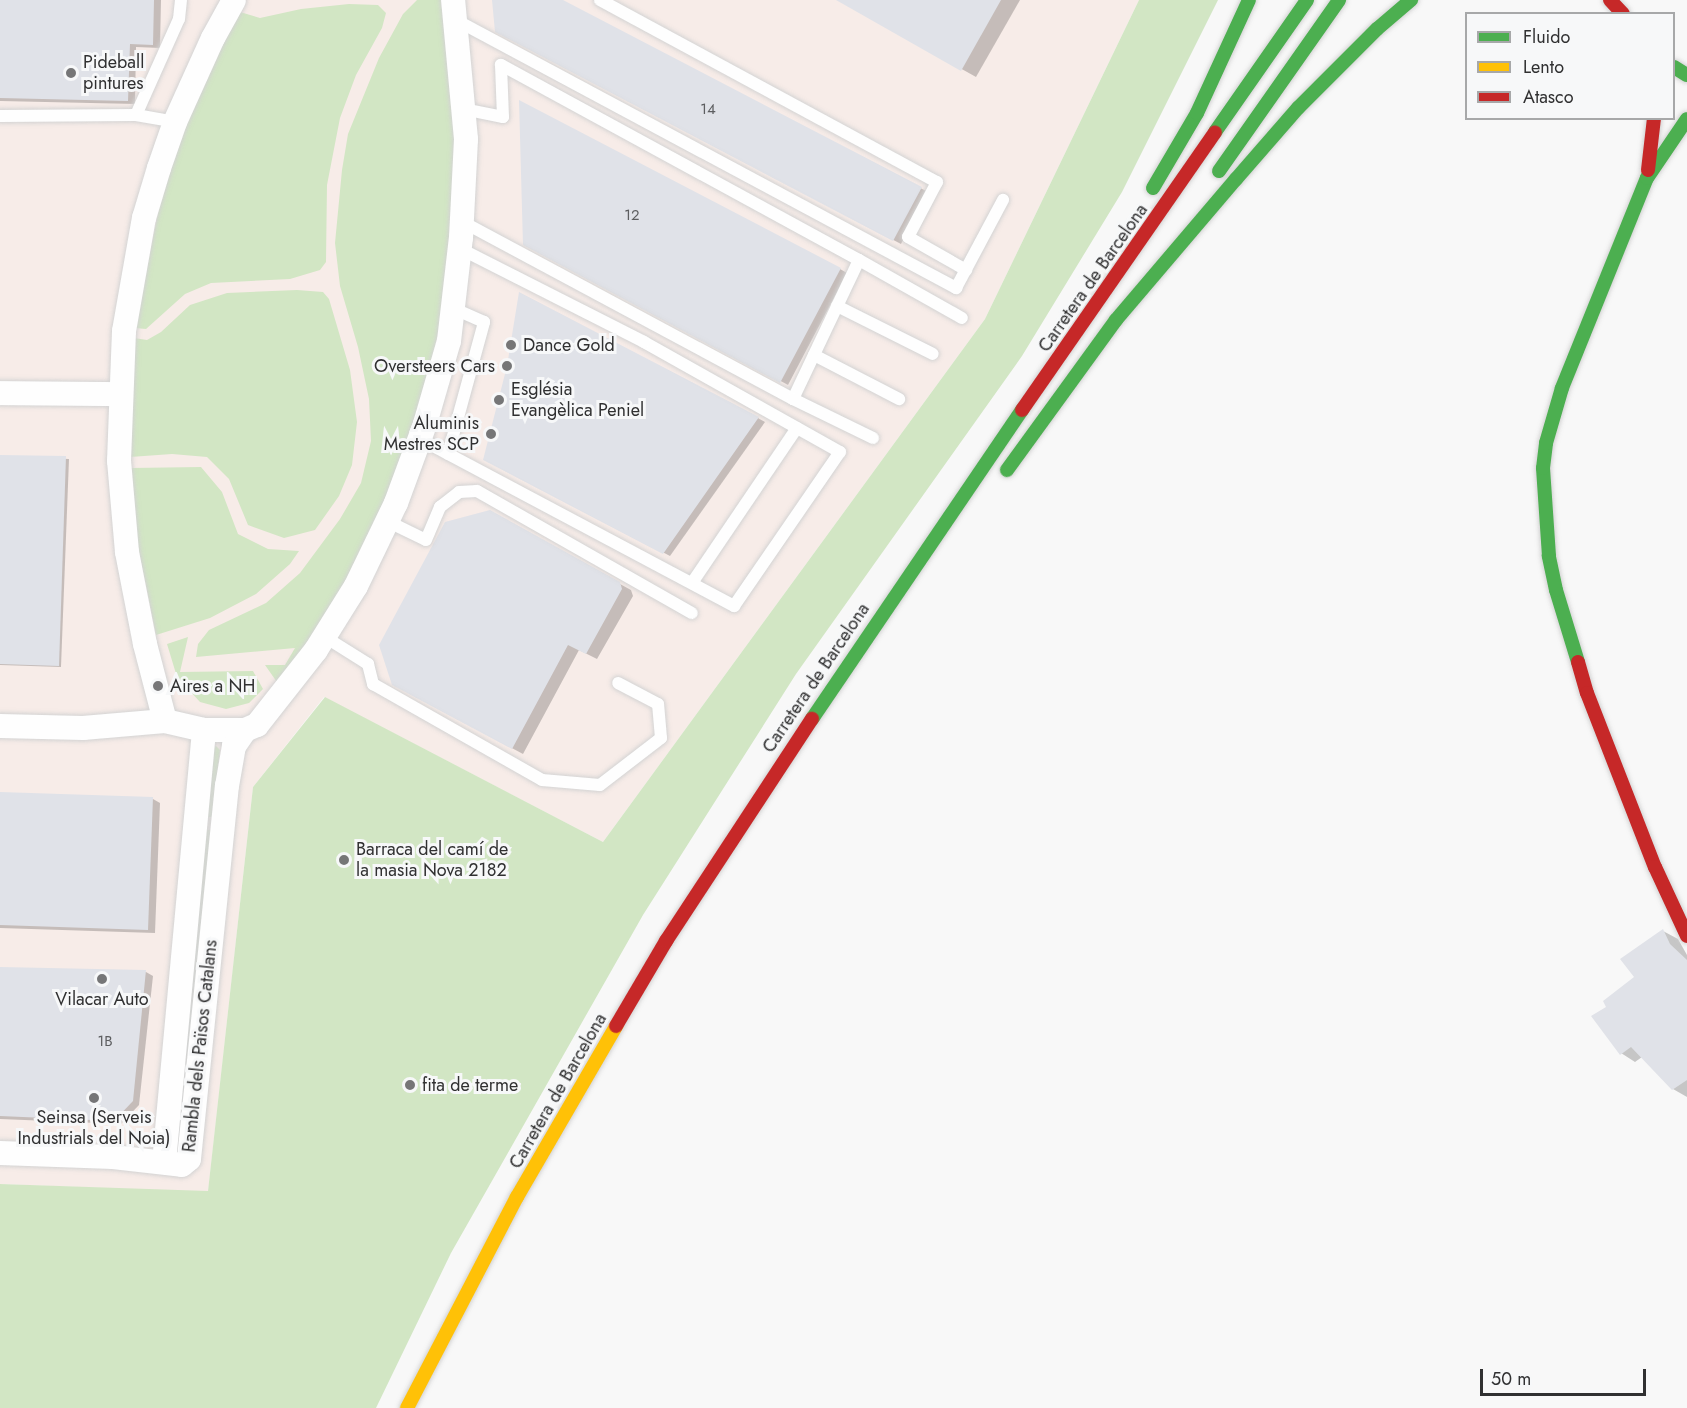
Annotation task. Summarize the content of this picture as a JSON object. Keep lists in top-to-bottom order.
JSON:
{
  "streets": {
    "main road": ["Carretera de Barcelona"],
    "street": ["Rambla dels Països Catalans"]
  },
  "places": [
    "Pideball pintures",
    "Dance Gold",
    "Oversteers Cars",
    "Església Evangèlica Peniel",
    "Aluminis Mestres SCP",
    "Aires a NH",
    "Barraca del camí de la masia Nova 2182",
    "Vilacar Auto",
    "fita de terme",
    "Seinsa (Serveis Industrials del Noia)"
  ],
  "house_numbers": ["14", "12", "1B"],
  "legend": ["Fluido", "Lento", "Atasco"],
  "scale_bar": "50 m"
}
